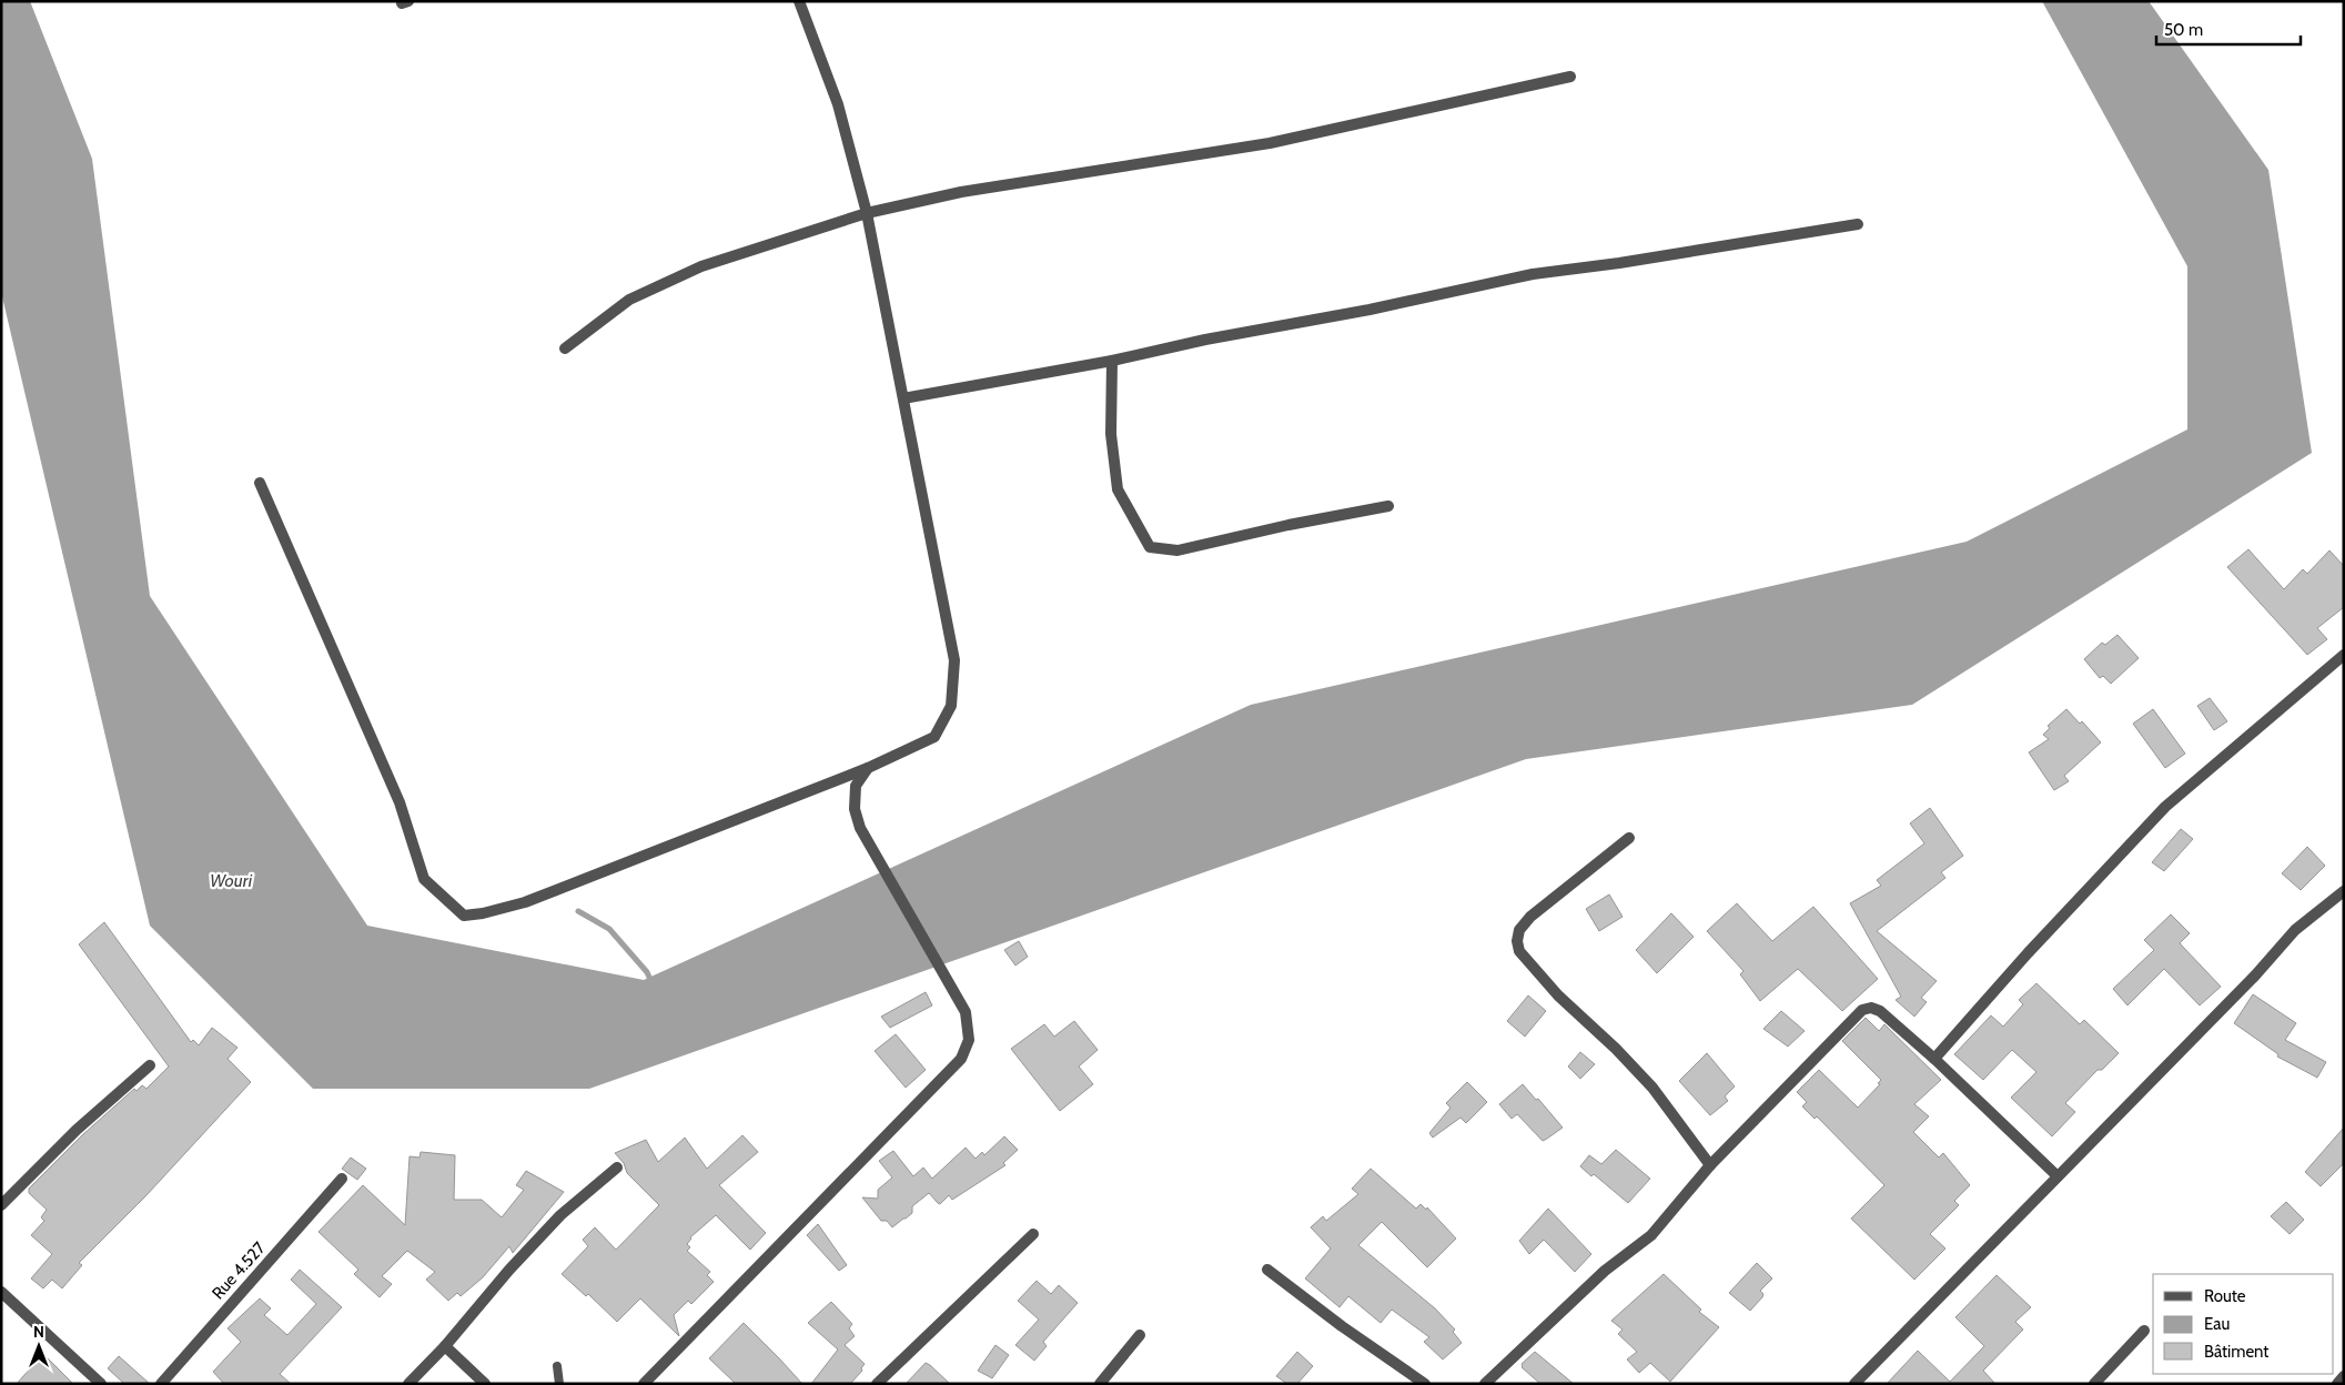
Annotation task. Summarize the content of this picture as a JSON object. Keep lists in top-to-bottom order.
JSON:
{
  "streets": {
    "street": ["Rue 4.527"]
  },
  "water": ["Wouri"],
  "legend": ["Route", "Eau", "Bâtiment"],
  "scale_bar": "50 m",
  "north": "top"
}
